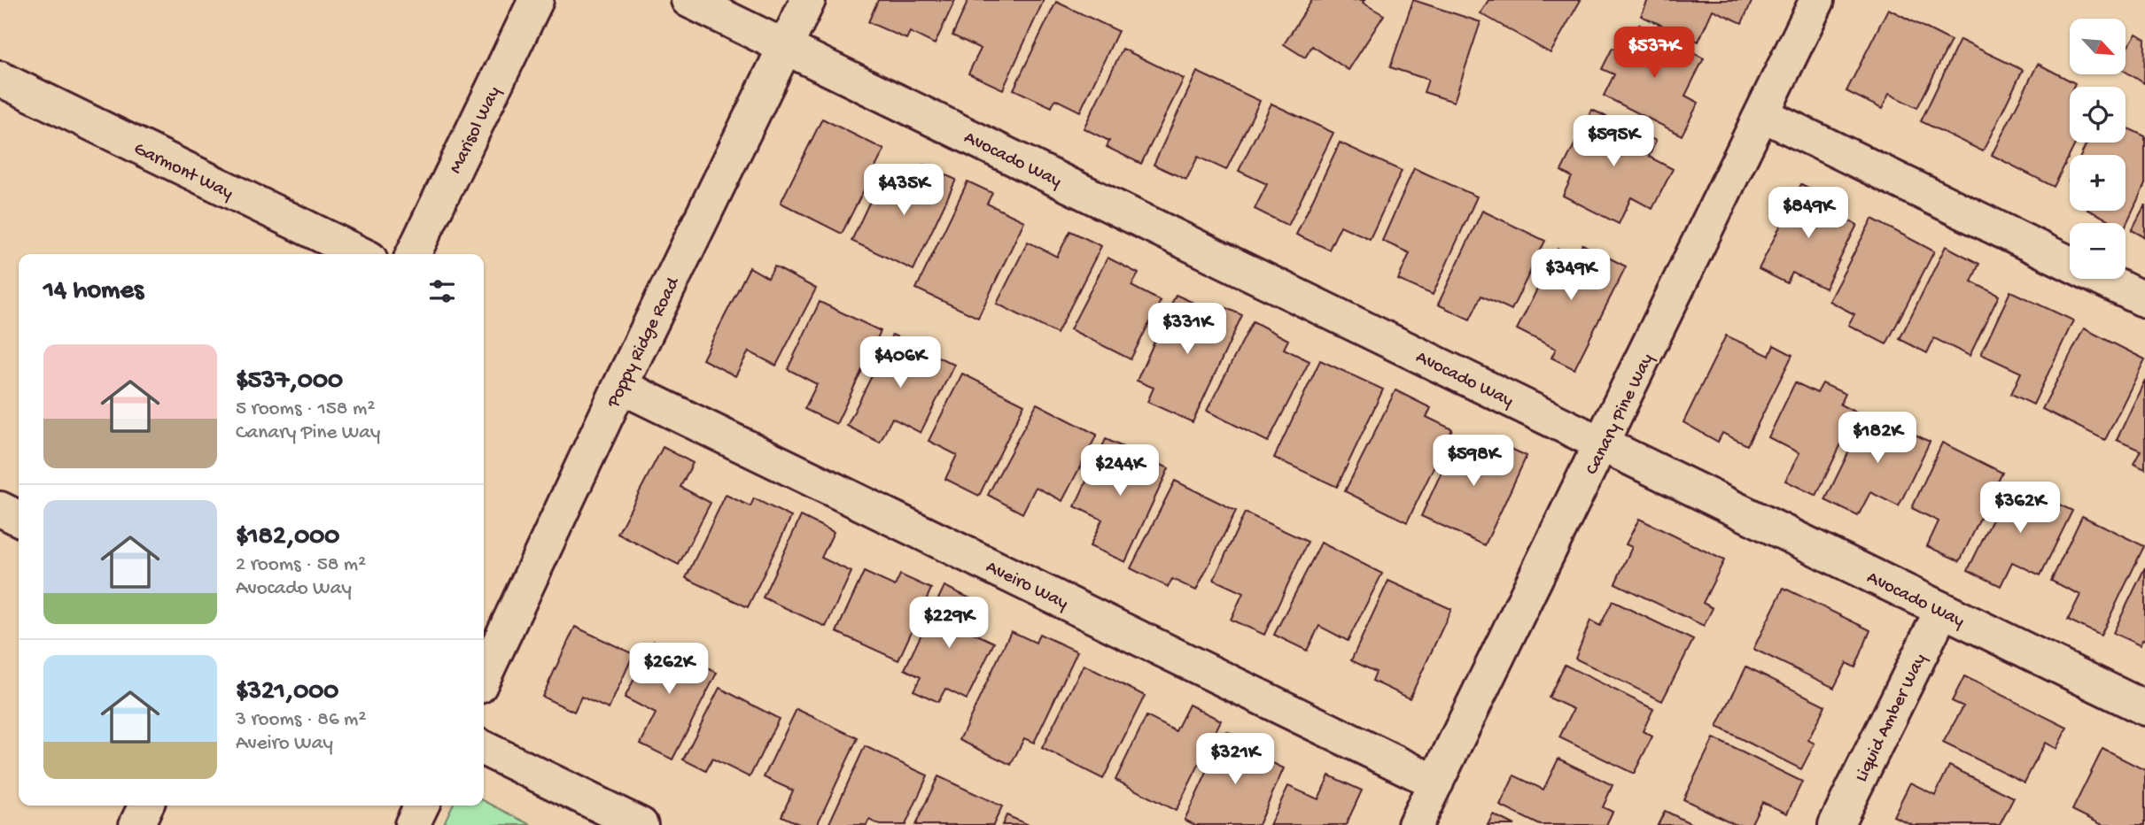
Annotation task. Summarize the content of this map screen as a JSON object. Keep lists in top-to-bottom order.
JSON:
{
  "streets": {
    "street": [
      "Marisol Way",
      "Avocado Way",
      "Garmont Way",
      "Poppy Ridge Road",
      "Canary Pine Way",
      "Aveiro Way",
      "Liquid Amber Way"
    ]
  },
  "crossings": [
    ["Avocado Way", "Poppy Ridge Road"],
    ["Avocado Way", "Canary Pine Way"],
    ["Avocado Way", "Liquid Amber Way"],
    ["Poppy Ridge Road", "Aveiro Way"],
    ["Canary Pine Way", "Aveiro Way"]
  ],
  "north": "bottom right",
  "page": {
    "map_buttons": ["+", "−"],
    "price": [
      "$537K",
      "$595K",
      "$435K",
      "$849K",
      "$349K",
      "$331K",
      "$406K",
      "$182K",
      "$598K",
      "$244K",
      "$362K",
      "$229K",
      "$262K",
      "$321K"
    ],
    "heading": "14 homes",
    "list": [
      {
        "name": "$537,000",
        "note": "5 rooms · 158 m² · Canary Pine Way"
      },
      {
        "name": "$182,000",
        "note": "2 rooms · 58 m² · Avocado Way"
      },
      {
        "name": "$321,000",
        "note": "3 rooms · 86 m² · Aveiro Way"
      }
    ]
  }
}
